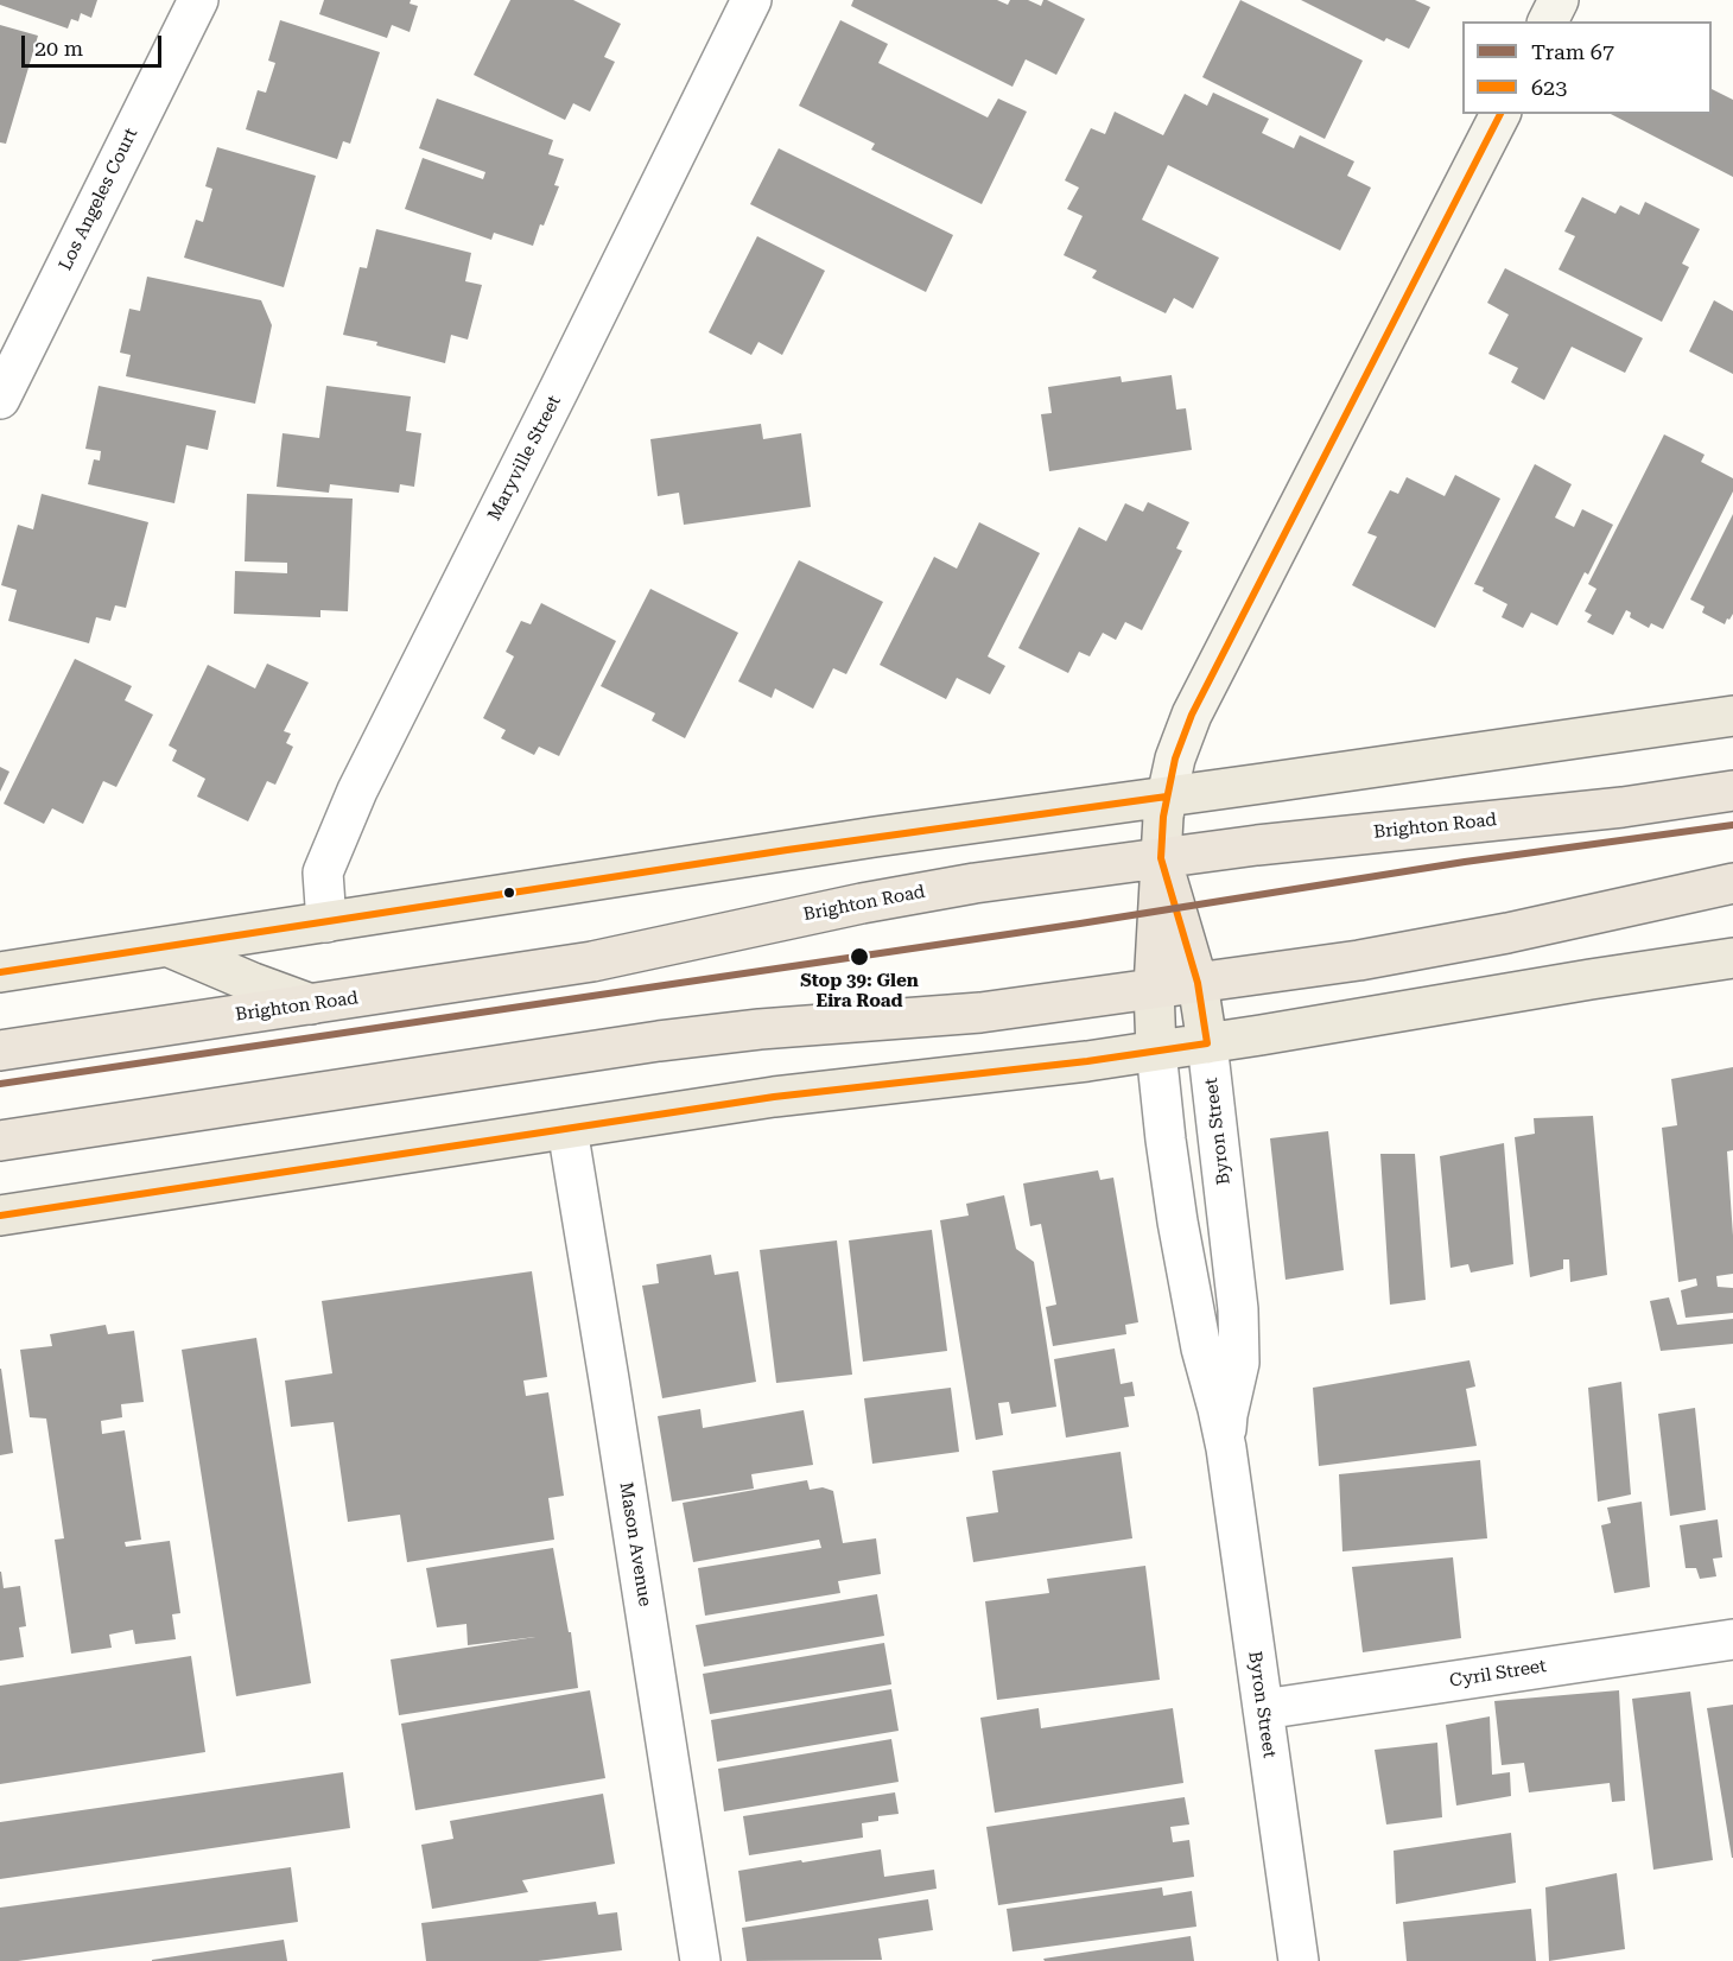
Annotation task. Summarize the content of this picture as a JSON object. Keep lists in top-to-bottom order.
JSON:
{
  "streets": {
    "highway": ["Brighton Road"],
    "main road": ["Byron Street"],
    "street": [
      "Los Angeles Court",
      "Maryville Street",
      "Mason Avenue",
      "Cyril Street"
    ]
  },
  "crossings": [
    ["Byron Street", "Cyril Street"]
  ],
  "places": ["Stop 39: Glen Eira Road"],
  "lines": ["transit line 623", "tram line 67"],
  "legend": ["Tram 67", "623"],
  "scale_bar": "20 m"
}
